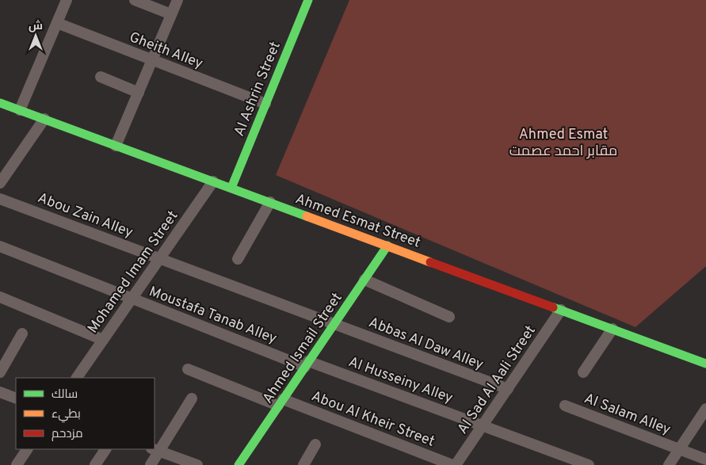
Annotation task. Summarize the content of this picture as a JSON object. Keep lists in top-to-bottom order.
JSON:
{
  "streets": {
    "main road": ["Al Ashrin Street", "Ahmed Esmat Street", "Ahmed Ismail Street"],
    "street": [
      "Gheith Alley",
      "Abou Zain Alley",
      "Mohamed Imam Street",
      "Moustafa Tanab Alley",
      "Abbas Al Daw Alley",
      "Al Husseiny Alley",
      "Al Sad Al Aali Street",
      "Al Salam Alley",
      "Abou Al Kheir Street"
    ]
  },
  "crossings": [
    ["Gheith Alley", "Al Ashrin Street"],
    ["Al Ashrin Street", "Ahmed Esmat Street"],
    ["Abou Zain Alley", "Mohamed Imam Street"],
    ["Abou Zain Alley", "Abbas Al Daw Alley"],
    ["Abou Zain Alley", "Ahmed Ismail Street"],
    ["Ahmed Esmat Street", "Mohamed Imam Street"],
    ["Ahmed Esmat Street", "Ahmed Ismail Street"],
    ["Ahmed Esmat Street", "Al Sad Al Aali Street"],
    ["Mohamed Imam Street", "Moustafa Tanab Alley"],
    ["Moustafa Tanab Alley", "Ahmed Ismail Street"],
    ["Moustafa Tanab Alley", "Al Husseiny Alley"],
    ["Abbas Al Daw Alley", "Ahmed Ismail Street"],
    ["Abbas Al Daw Alley", "Al Sad Al Aali Street"],
    ["Ahmed Ismail Street", "Al Husseiny Alley"],
    ["Ahmed Ismail Street", "Abou Al Kheir Street"],
    ["Al Husseiny Alley", "Al Sad Al Aali Street"]
  ],
  "parks": ["Ahmed Esmat مقابر احمد عصمت"],
  "legend": ["سالك", "بطيء", "مزدحم"],
  "north": "top"
}
